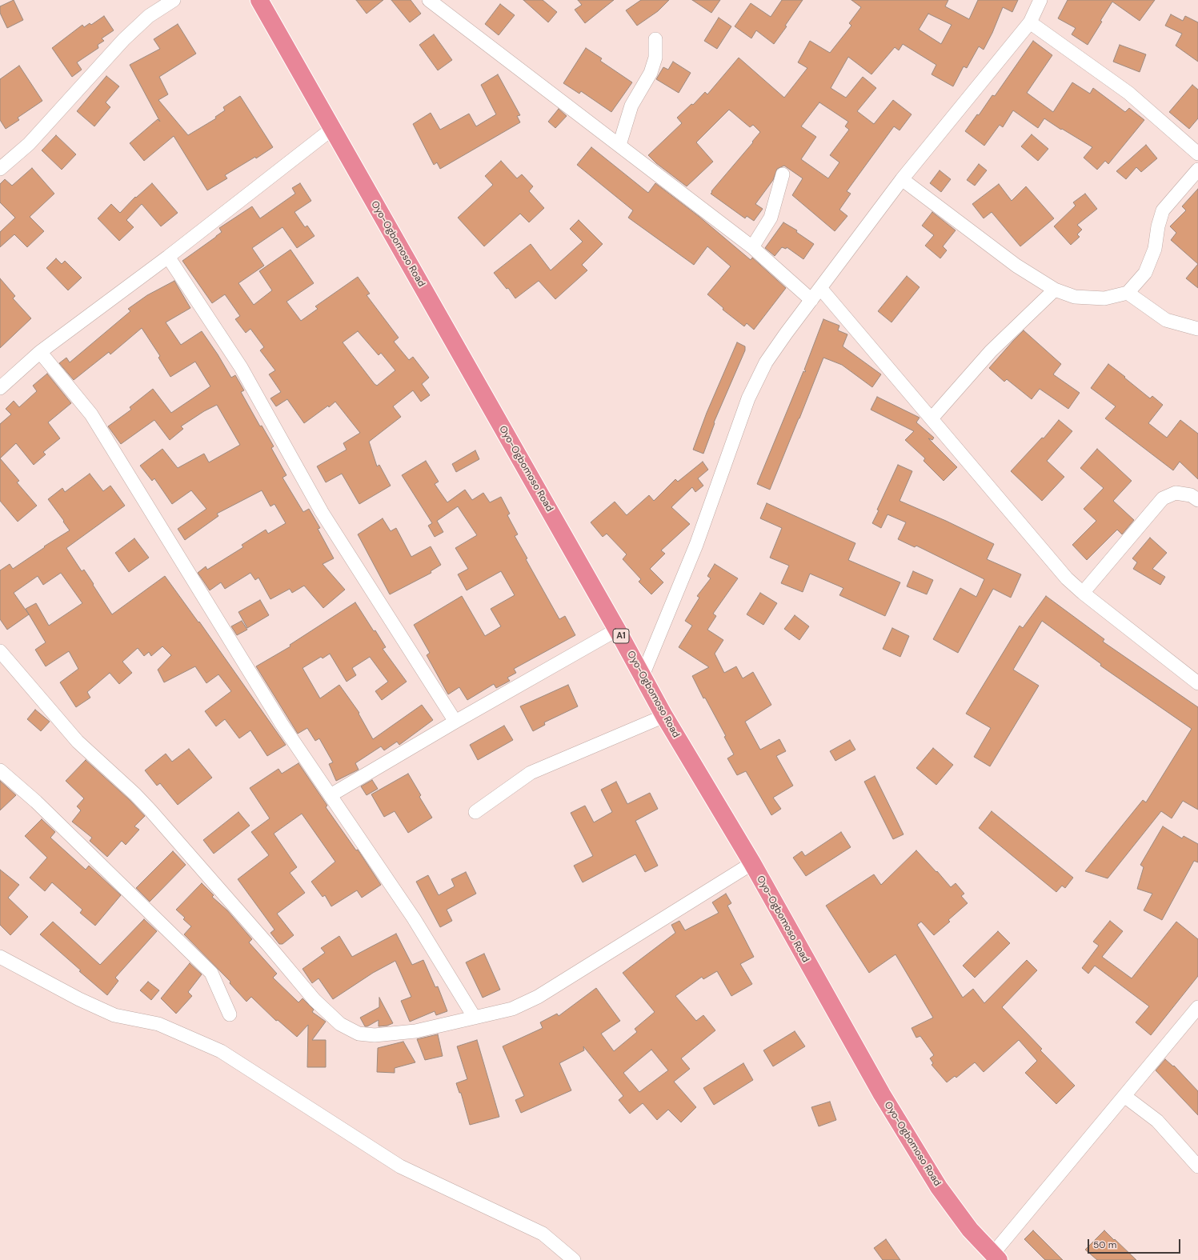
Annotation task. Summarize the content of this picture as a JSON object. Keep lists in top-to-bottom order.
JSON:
{
  "streets": {
    "highway": ["Oyo-Ogbomoso Road", "A1"]
  },
  "scale_bar": "50 m"
}
